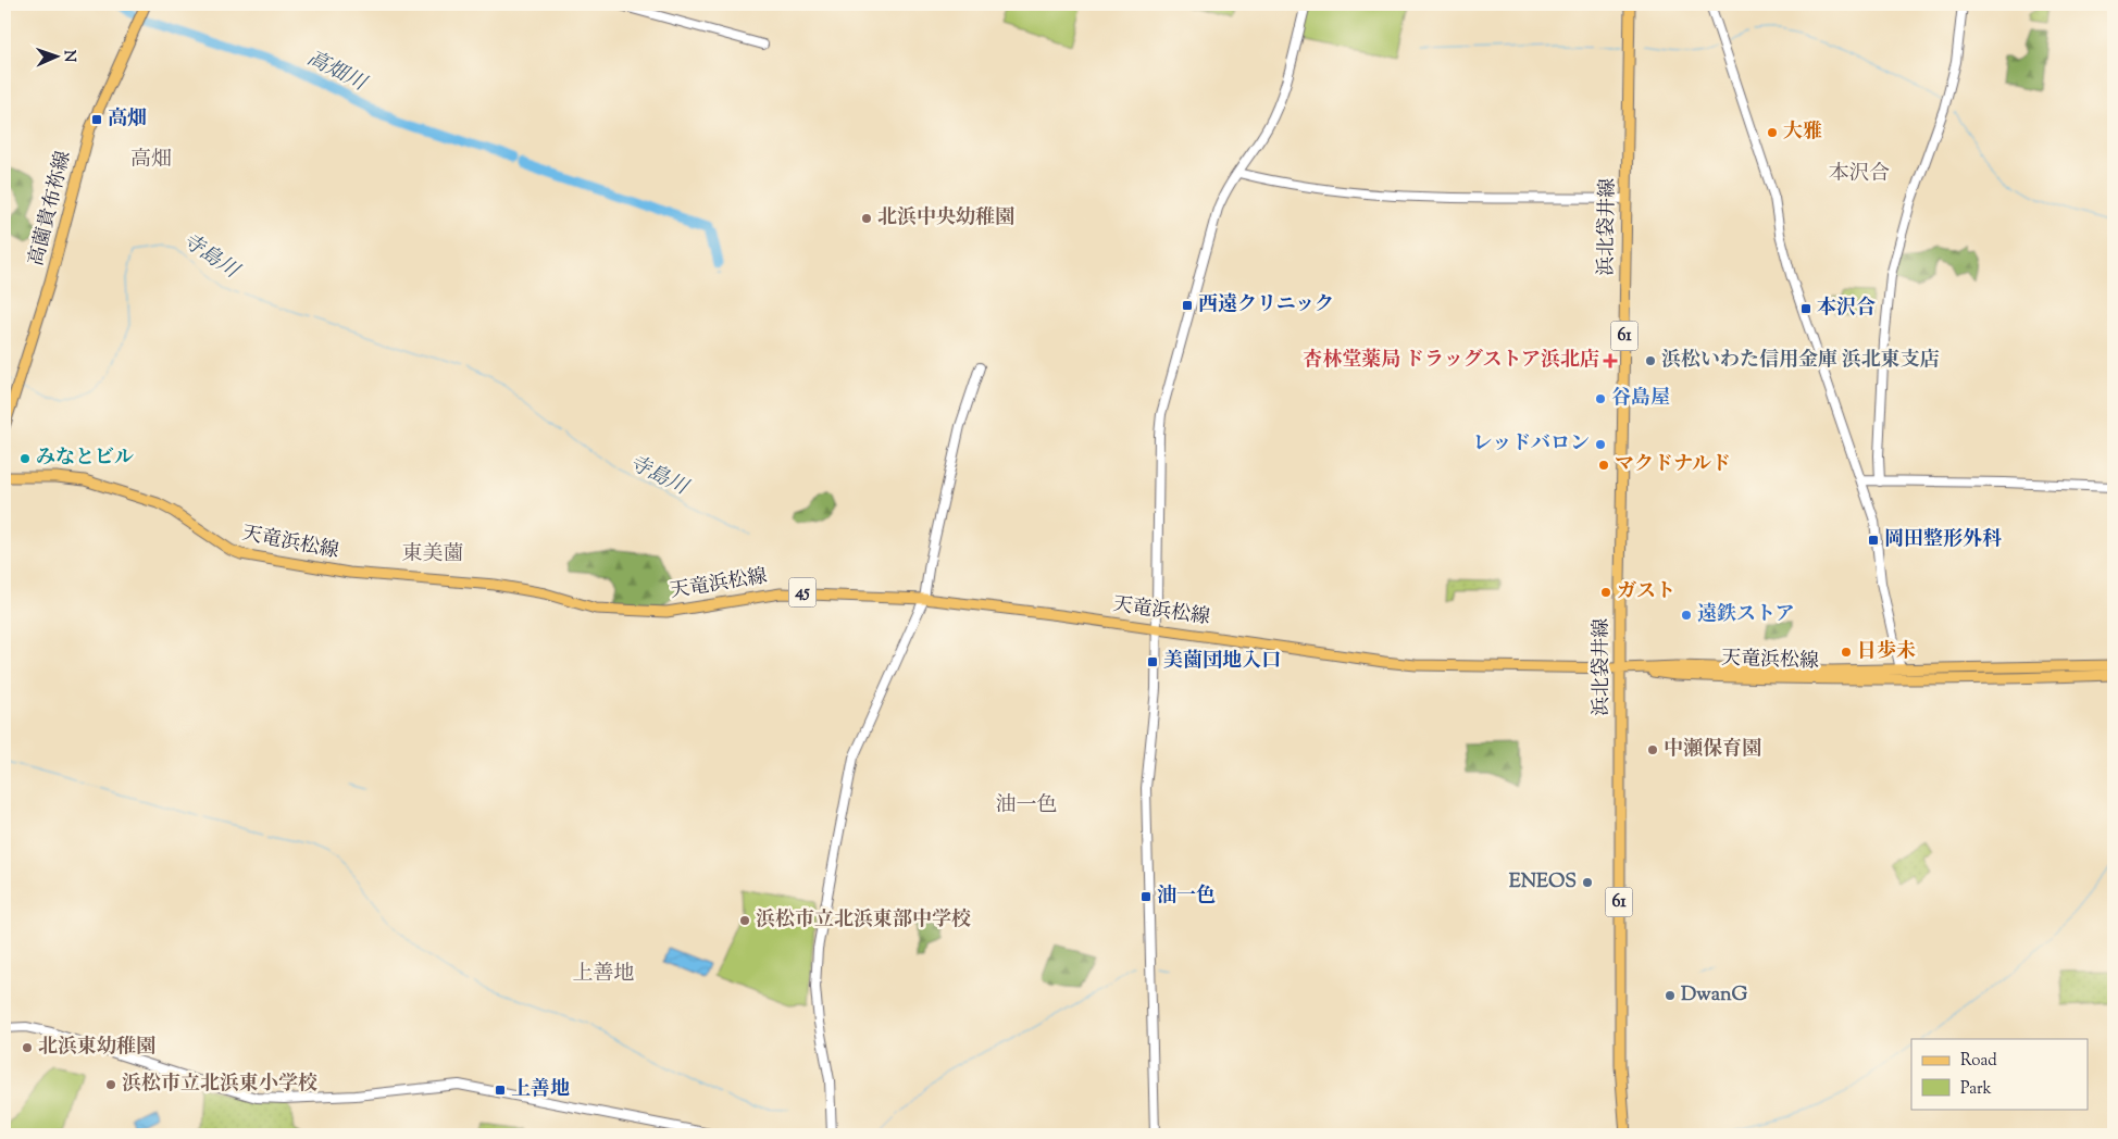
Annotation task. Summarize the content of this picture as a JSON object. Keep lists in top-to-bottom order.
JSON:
{
  "streets": {
    "main road": [
      "高薗貴布祢線",
      "浜北袋井線",
      "61",
      "天竜浜松線",
      "45"
    ]
  },
  "crossings": [
    ["浜北袋井線", "天竜浜松線"]
  ],
  "districts": [
    "高畑",
    "本沢合",
    "東美薗",
    "油一色",
    "上善地"
  ],
  "water": ["高畑川", "寺島川"],
  "places": {
    "transit": [
      "高畑",
      "西遠クリニック",
      "本沢合",
      "岡田整形外科",
      "美薗団地入口",
      "油一色",
      "上善地"
    ],
    "other": [
      "大雅",
      "北浜中央幼稚園",
      "浜松いわた信用金庫 浜北東支店",
      "谷島屋",
      "レッドバロン",
      "みなとビル",
      "マクドナルド",
      "ガスト",
      "遠鉄ストア",
      "日歩未",
      "中瀬保育園",
      "ENEOS",
      "浜松市立北浜東部中学校",
      "DwanG",
      "北浜東幼稚園",
      "浜松市立北浜東小学校"
    ],
    "health": ["杏林堂薬局 ドラッグストア浜北店"]
  },
  "legend": ["Road", "Park"],
  "north": "right"
}
